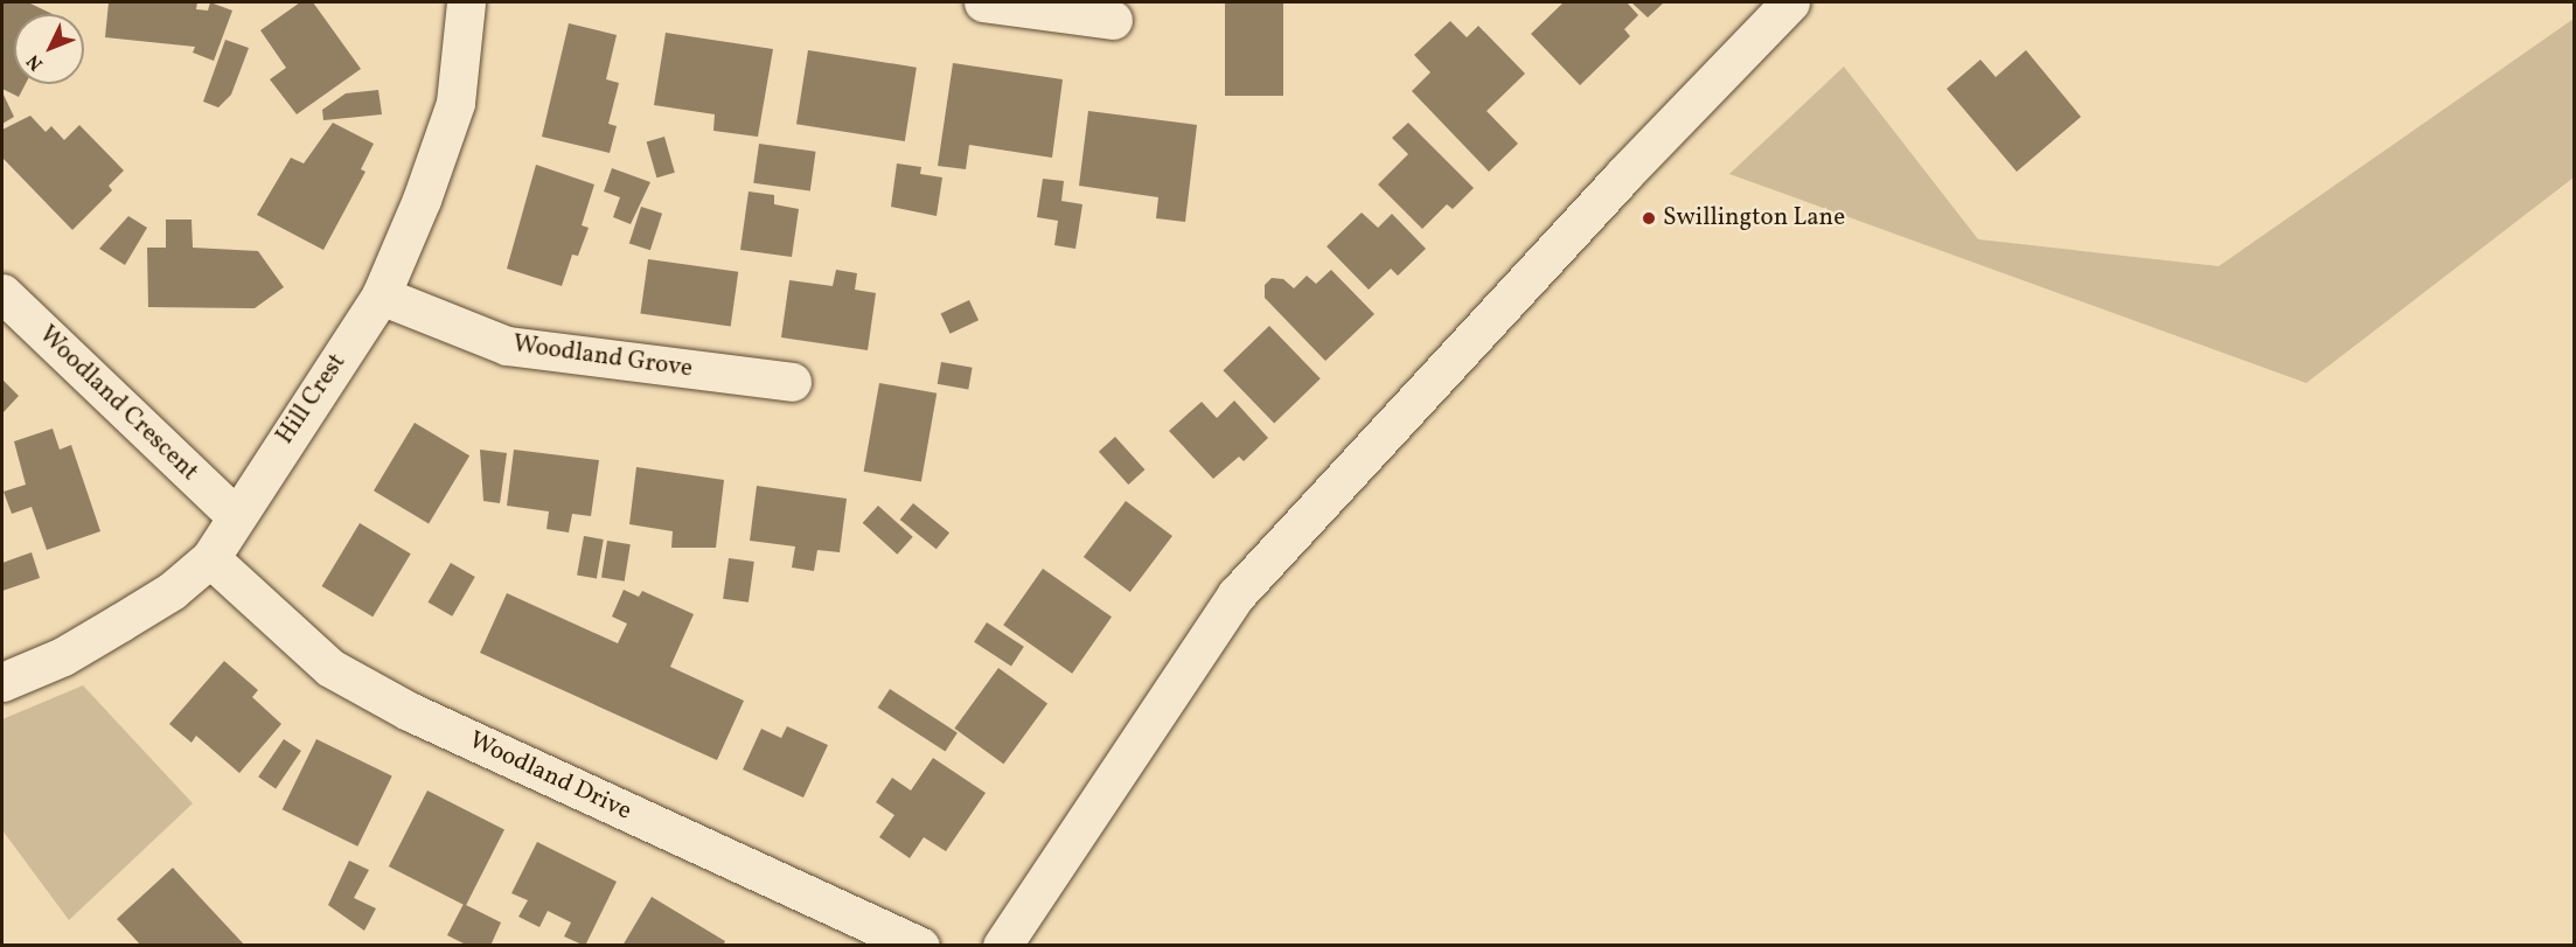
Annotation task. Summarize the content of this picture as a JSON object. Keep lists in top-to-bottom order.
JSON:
{
  "streets": {
    "street": [
      "Woodland Grove",
      "Hill Crest",
      "Woodland Crescent",
      "Woodland Drive"
    ]
  },
  "crossings": [
    ["Woodland Grove", "Hill Crest"],
    ["Hill Crest", "Woodland Crescent"],
    ["Hill Crest", "Woodland Drive"]
  ],
  "places": ["Swillington Lane"],
  "north": "bottom left"
}
